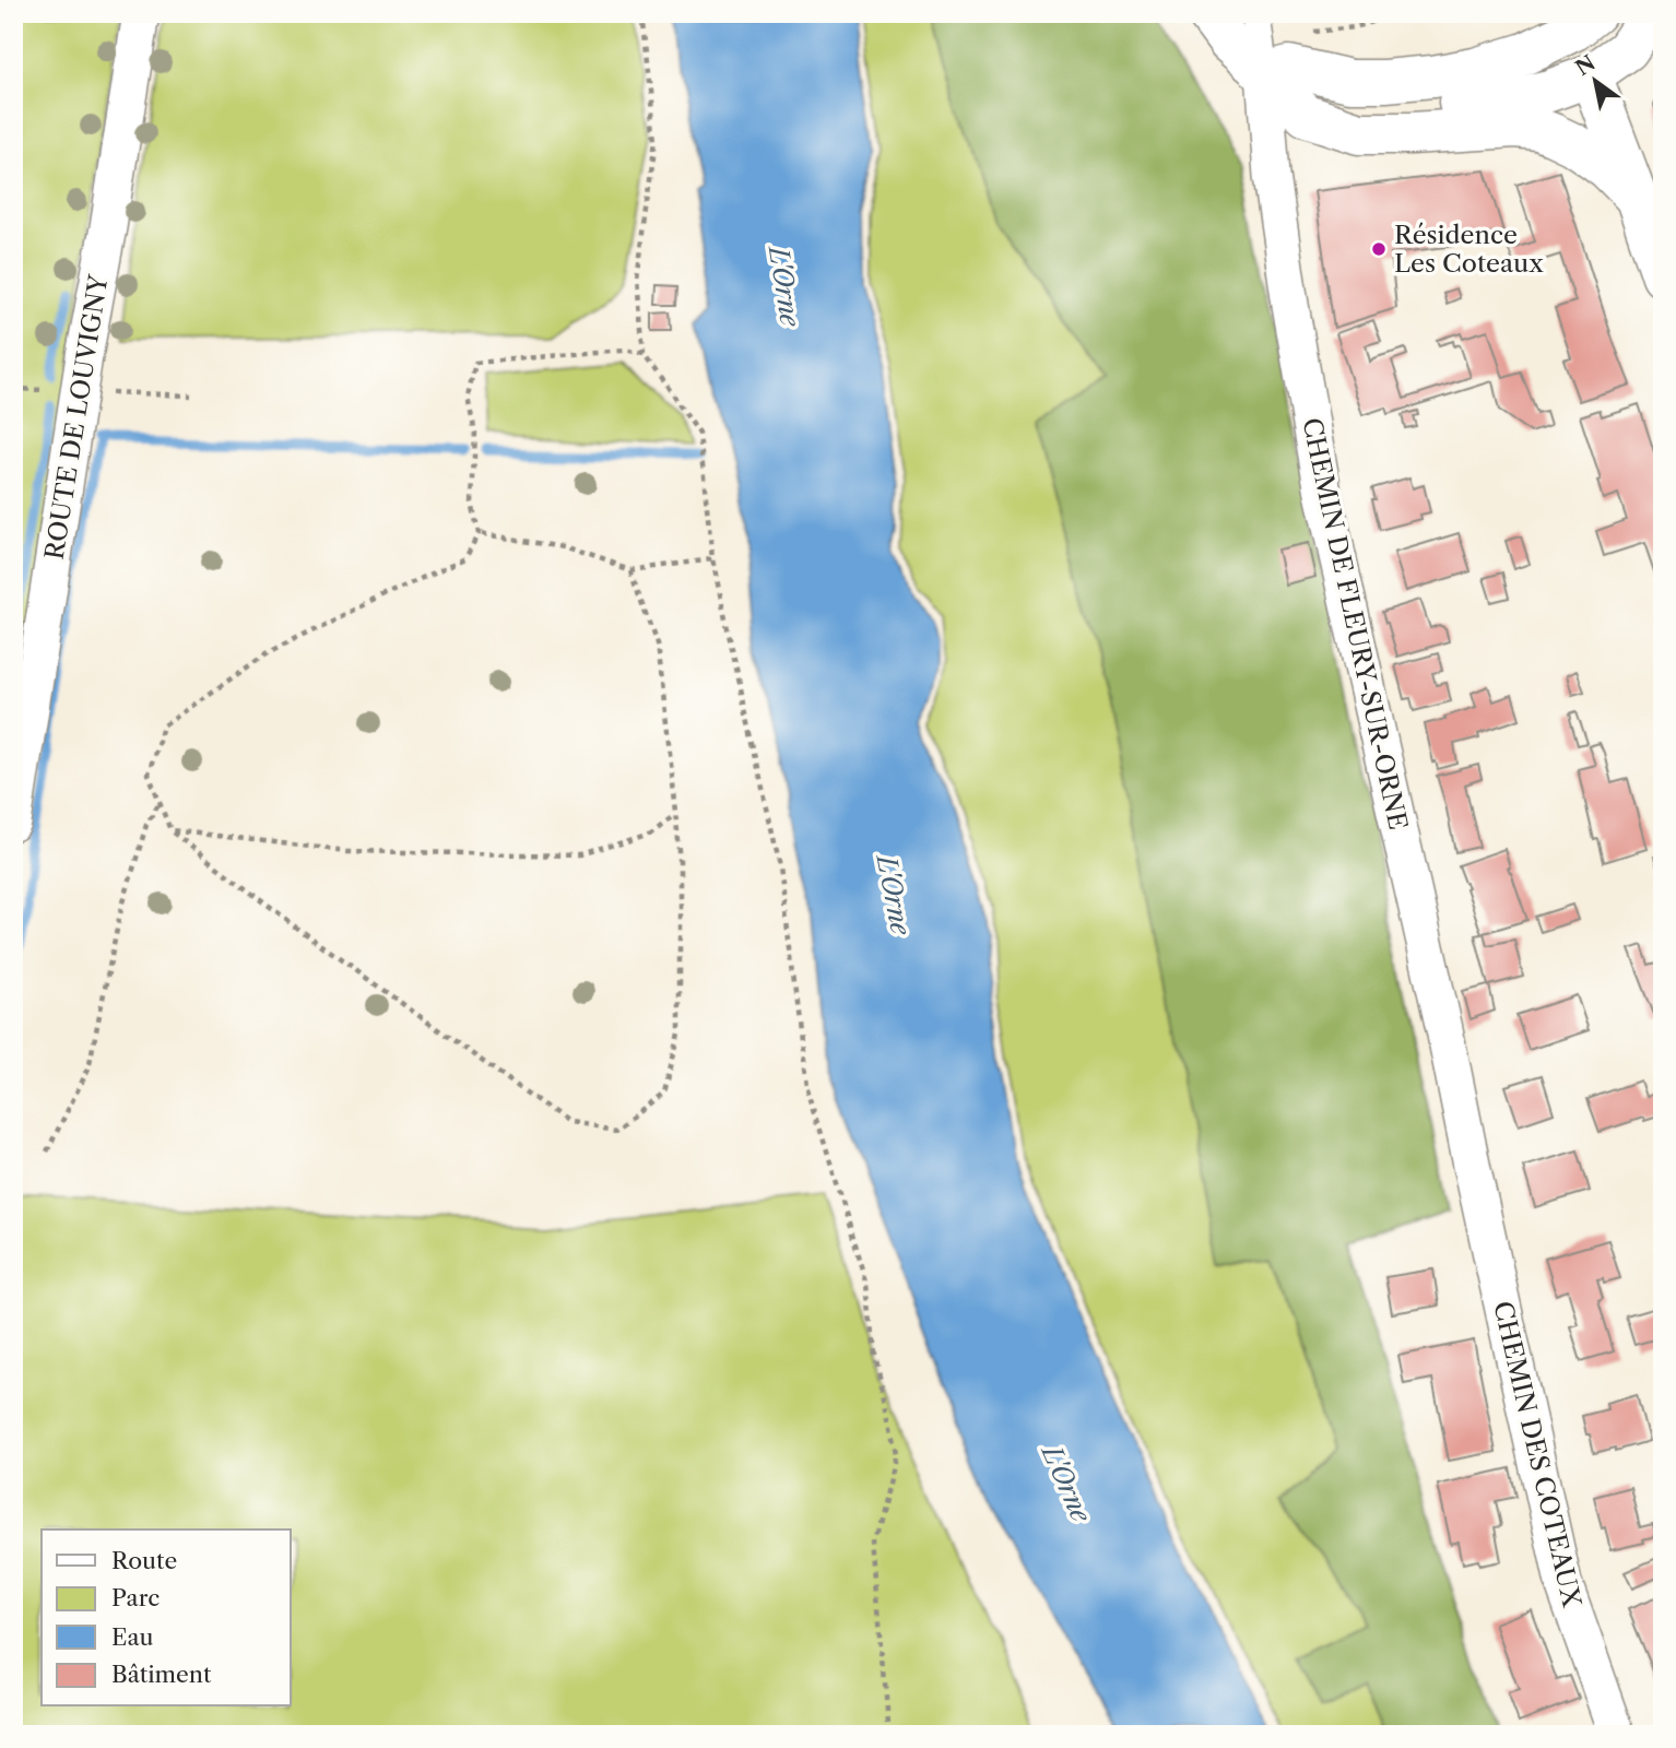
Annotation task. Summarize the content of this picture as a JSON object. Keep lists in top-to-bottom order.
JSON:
{
  "streets": {
    "street": ["ROUTE DE LOUVIGNY", "CHEMIN DE FLEURY-SUR-ORNE", "CHEMIN DES COTEAUX"]
  },
  "crossings": [
    ["CHEMIN DE FLEURY-SUR-ORNE", "CHEMIN DES COTEAUX"]
  ],
  "water": ["L'Orne"],
  "places": ["Résidence Les Coteaux"],
  "legend": [
    "Route",
    "Parc",
    "Eau",
    "Bâtiment"
  ],
  "north": "top left"
}
